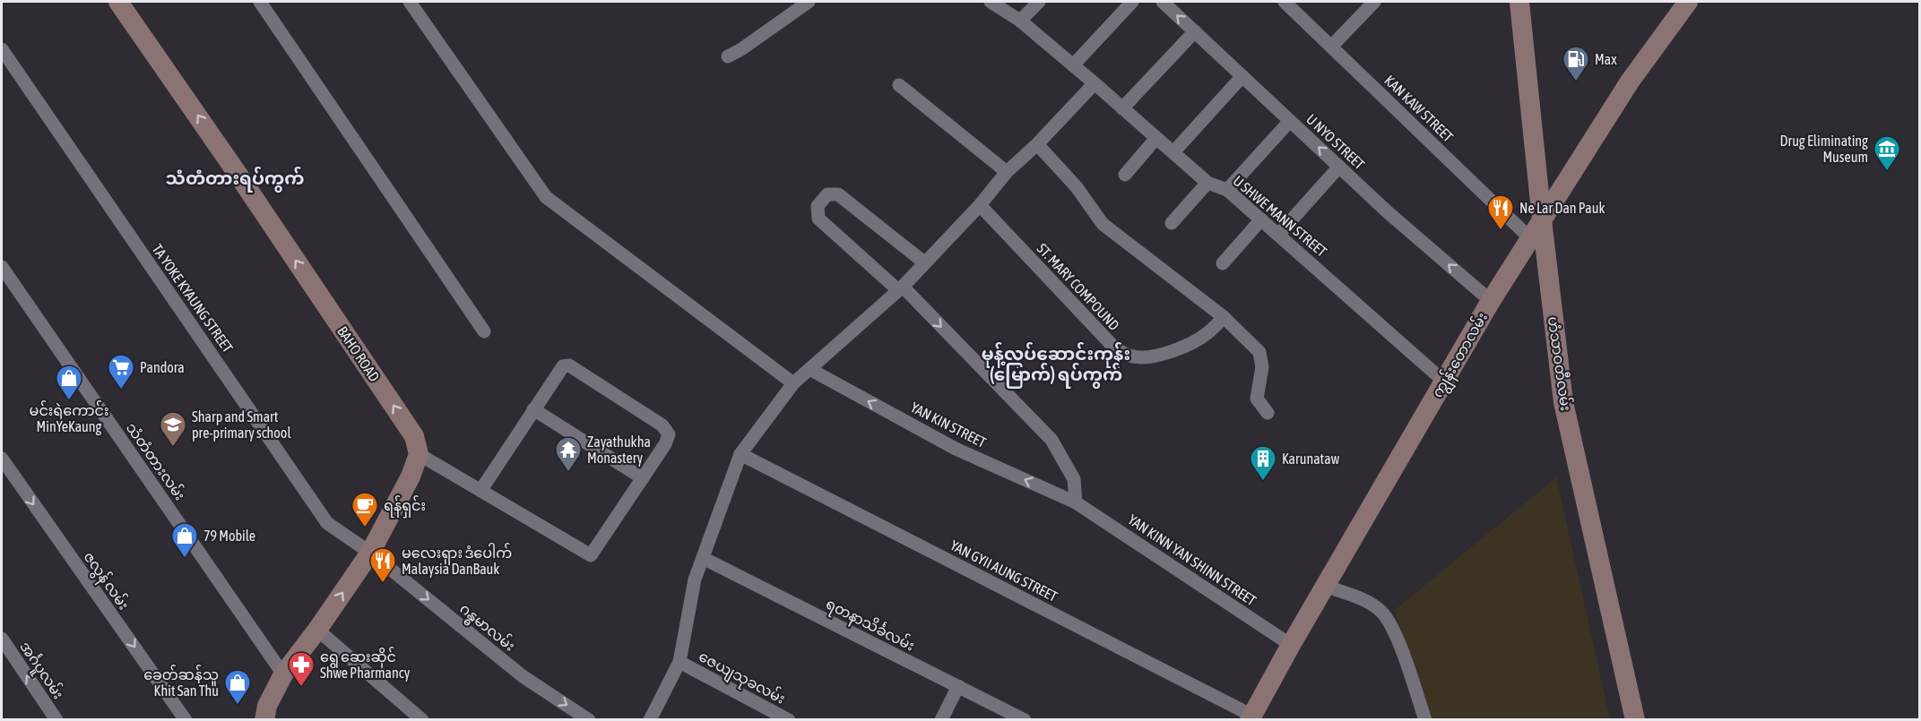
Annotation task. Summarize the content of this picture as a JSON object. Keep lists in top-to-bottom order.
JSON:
{
  "streets": {
    "main road": ["BAHO ROAD", "ကျွန်းတောလမ်း", "ဟံသာဝတီလမ်း"],
    "street": [
      "KAN KAW STREET",
      "U NYO STREET",
      "U SHWE MANN STREET",
      "ST. MARY COMPOUND",
      "TA YOKE KYAUNG STREET",
      "YAN KIN STREET",
      "သံတံတားလမ်း",
      "YAN KINN YAN SHINN STREET",
      "YAN GYII AUNG STREET",
      "ဇလွန် လမ်း",
      "ရတနာသိင်္ခလမ်း",
      "ဂန္ဓမာလမ်း",
      "အင်္ဂပူလမ်း",
      "ဇေယျသုခလမ်း"
    ]
  },
  "crossings": [
    ["KAN KAW STREET", "ကျွန်းတောလမ်း"],
    ["U NYO STREET", "ကျွန်းတောလမ်း"],
    ["U SHWE MANN STREET", "ကျွန်းတောလမ်း"],
    ["TA YOKE KYAUNG STREET", "ဂန္ဓမာလမ်း"],
    ["ကျွန်းတောလမ်း", "ဟံသာဝတီလမ်း"],
    ["ကျွန်းတောလမ်း", "YAN KINN YAN SHINN STREET"],
    ["ကျွန်းတောလမ်း", "YAN GYII AUNG STREET"],
    ["YAN KIN STREET", "YAN KINN YAN SHINN STREET"]
  ],
  "one_way": [
    "U NYO STREET",
    "BAHO ROAD",
    "YAN KIN STREET",
    "ဇလွန် လမ်း",
    "အင်္ဂပူလမ်း"
  ],
  "districts": ["သံတံတားရပ်ကွက်", "မုန့်လုပ်ဆောင်းကုန်း (မြောက်) ရပ်ကွက်"],
  "places": {
    "fuel station": ["Max"],
    "museum": ["Drug Eliminating Museum"],
    "restaurant": ["Ne Lar Dan Pauk", "မလေးရှား ဒံပေါက် Malaysia DanBauk"],
    "supermarket": ["Pandora"],
    "shop": ["မင်းရဲကောင်း MinYeKaung", "79 Mobile", "ခေတ်ဆန်သူ Khit San Thu"],
    "school or university": ["Sharp and Smart pre-primary school"],
    "temple": ["Zayathukha Monastery"],
    "building": ["Karunataw"],
    "cafe": ["ရန်ရှင်း"],
    "pharmacy": ["ရွှေ ဆေးဆိုင် Shwe Pharmancy"]
  }
}
